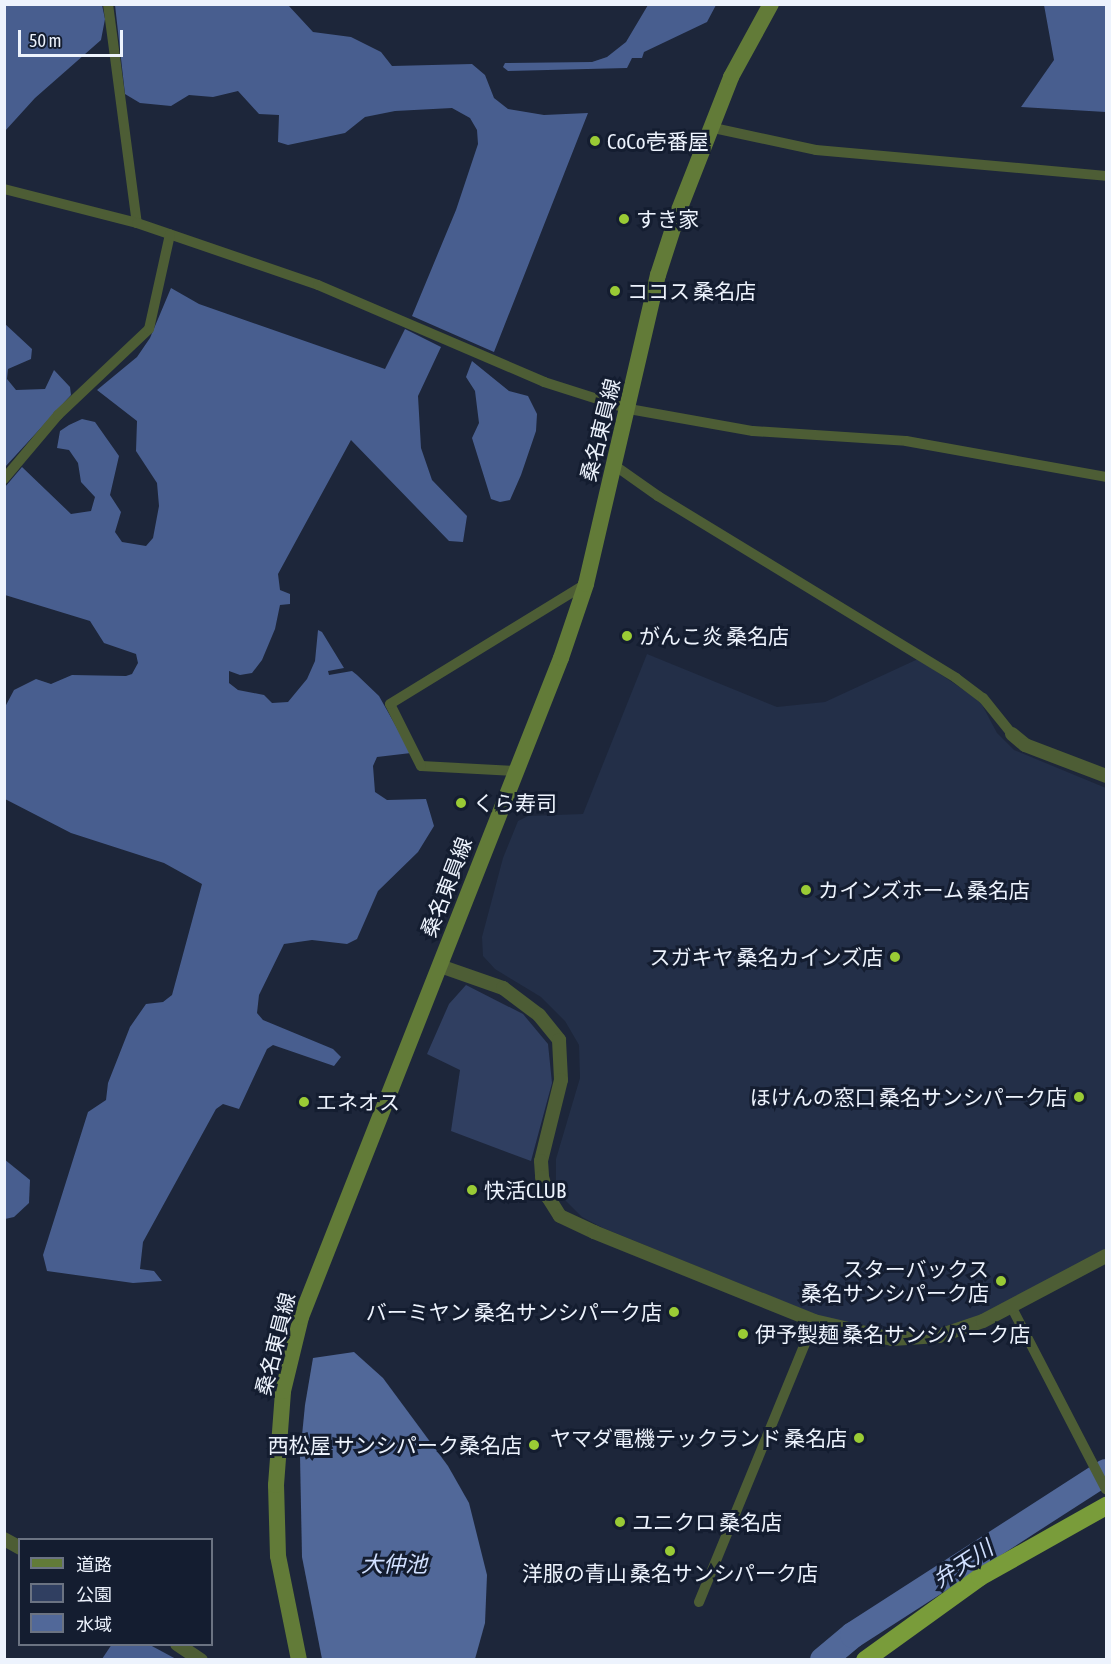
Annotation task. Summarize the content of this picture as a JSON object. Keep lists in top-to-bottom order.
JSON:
{
  "streets": {
    "main road": ["桑名東員線"]
  },
  "water": ["弁天川", "大仲池"],
  "places": [
    "CoCo壱番屋",
    "すき家",
    "ココス 桑名店",
    "がんこ炎 桑名店",
    "くら寿司",
    "カインズホーム 桑名店",
    "スガキヤ 桑名カインズ店",
    "ほけんの窓口 桑名サンシパーク店",
    "エネオス",
    "快活CLUB",
    "スターバックス 桑名サンシパーク店",
    "バーミヤン 桑名サンシパーク店",
    "伊予製麺 桑名サンシパーク店",
    "ヤマダ電機テックランド 桑名店",
    "西松屋 サンシパーク桑名店",
    "ユニクロ 桑名店",
    "洋服の青山 桑名サンシパーク店"
  ],
  "legend": ["道路", "公園", "水域"],
  "scale_bar": "50 m"
}
